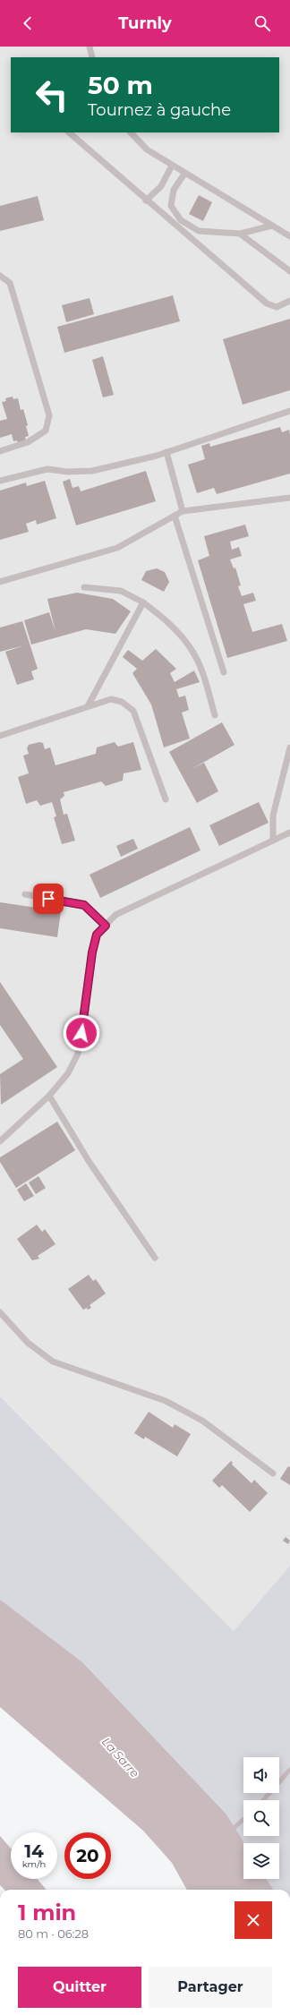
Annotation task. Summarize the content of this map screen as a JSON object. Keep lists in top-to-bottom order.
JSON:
{
  "water": ["La Sarre"],
  "page": {
    "header": "Turnly",
    "turn": ["50 m", "Tournez à gauche"],
    "speed": "14 km/h",
    "limit": "20",
    "heading": ["1 min", "80 m · 06:28"],
    "buttons": ["Quitter", "Partager"]
  }
}
